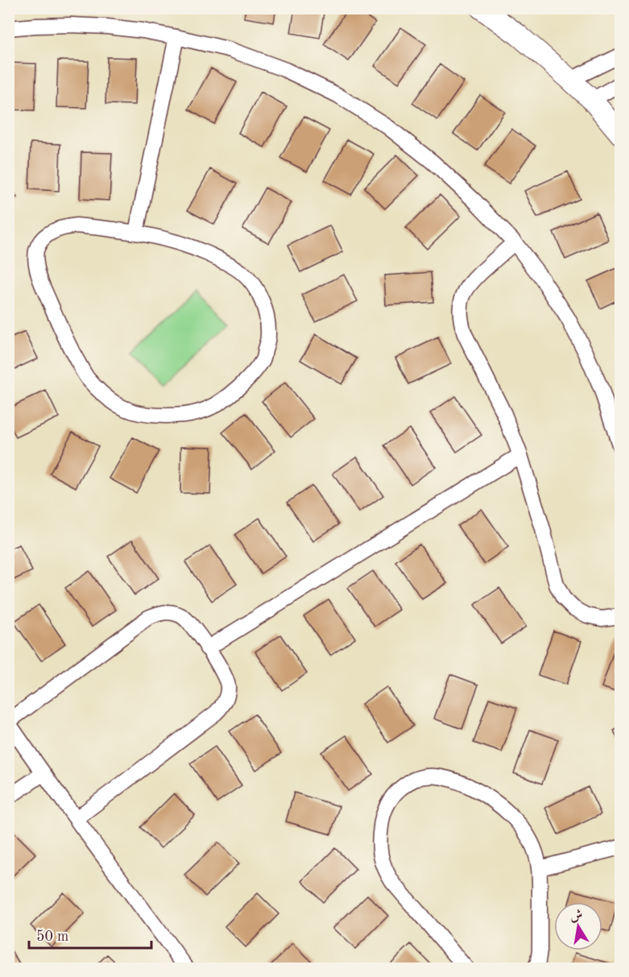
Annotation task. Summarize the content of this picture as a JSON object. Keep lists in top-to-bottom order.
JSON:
{
  "scale_bar": "50 m",
  "north": "top"
}
